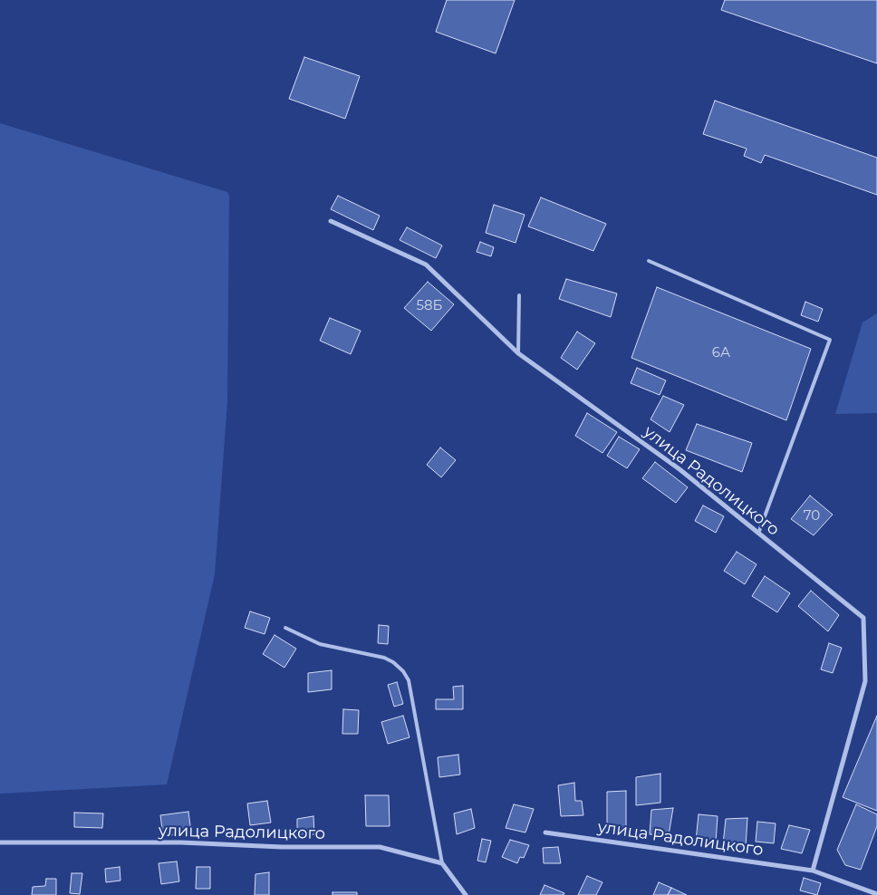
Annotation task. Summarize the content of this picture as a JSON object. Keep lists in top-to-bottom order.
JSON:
{
  "streets": {
    "street": ["улица Радолицкого"]
  },
  "house_numbers": ["58Б", "6А", "70"]
}
